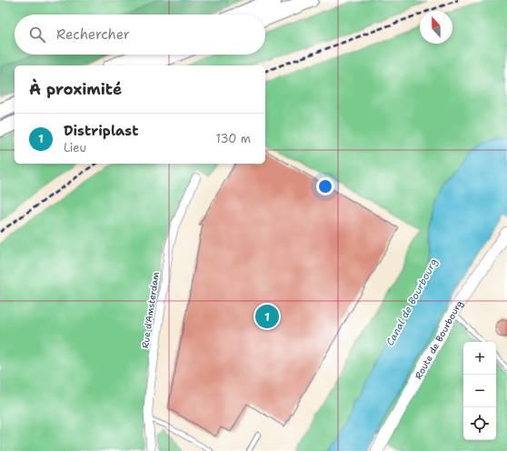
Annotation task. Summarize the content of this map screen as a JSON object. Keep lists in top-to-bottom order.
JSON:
{
  "streets": {
    "main road": ["Route de Bourbourg"],
    "street": ["Rue d'Amsterdam"]
  },
  "water": ["Canal de Bourbourg"],
  "north": "top",
  "page": {
    "search": "Rechercher",
    "heading": "À proximité",
    "list": [
      {
        "mark": "1",
        "name": "Distriplast",
        "note": "Lieu",
        "value": "130 m"
      }
    ],
    "pins": "1",
    "map_buttons": ["+", "−"]
  }
}
